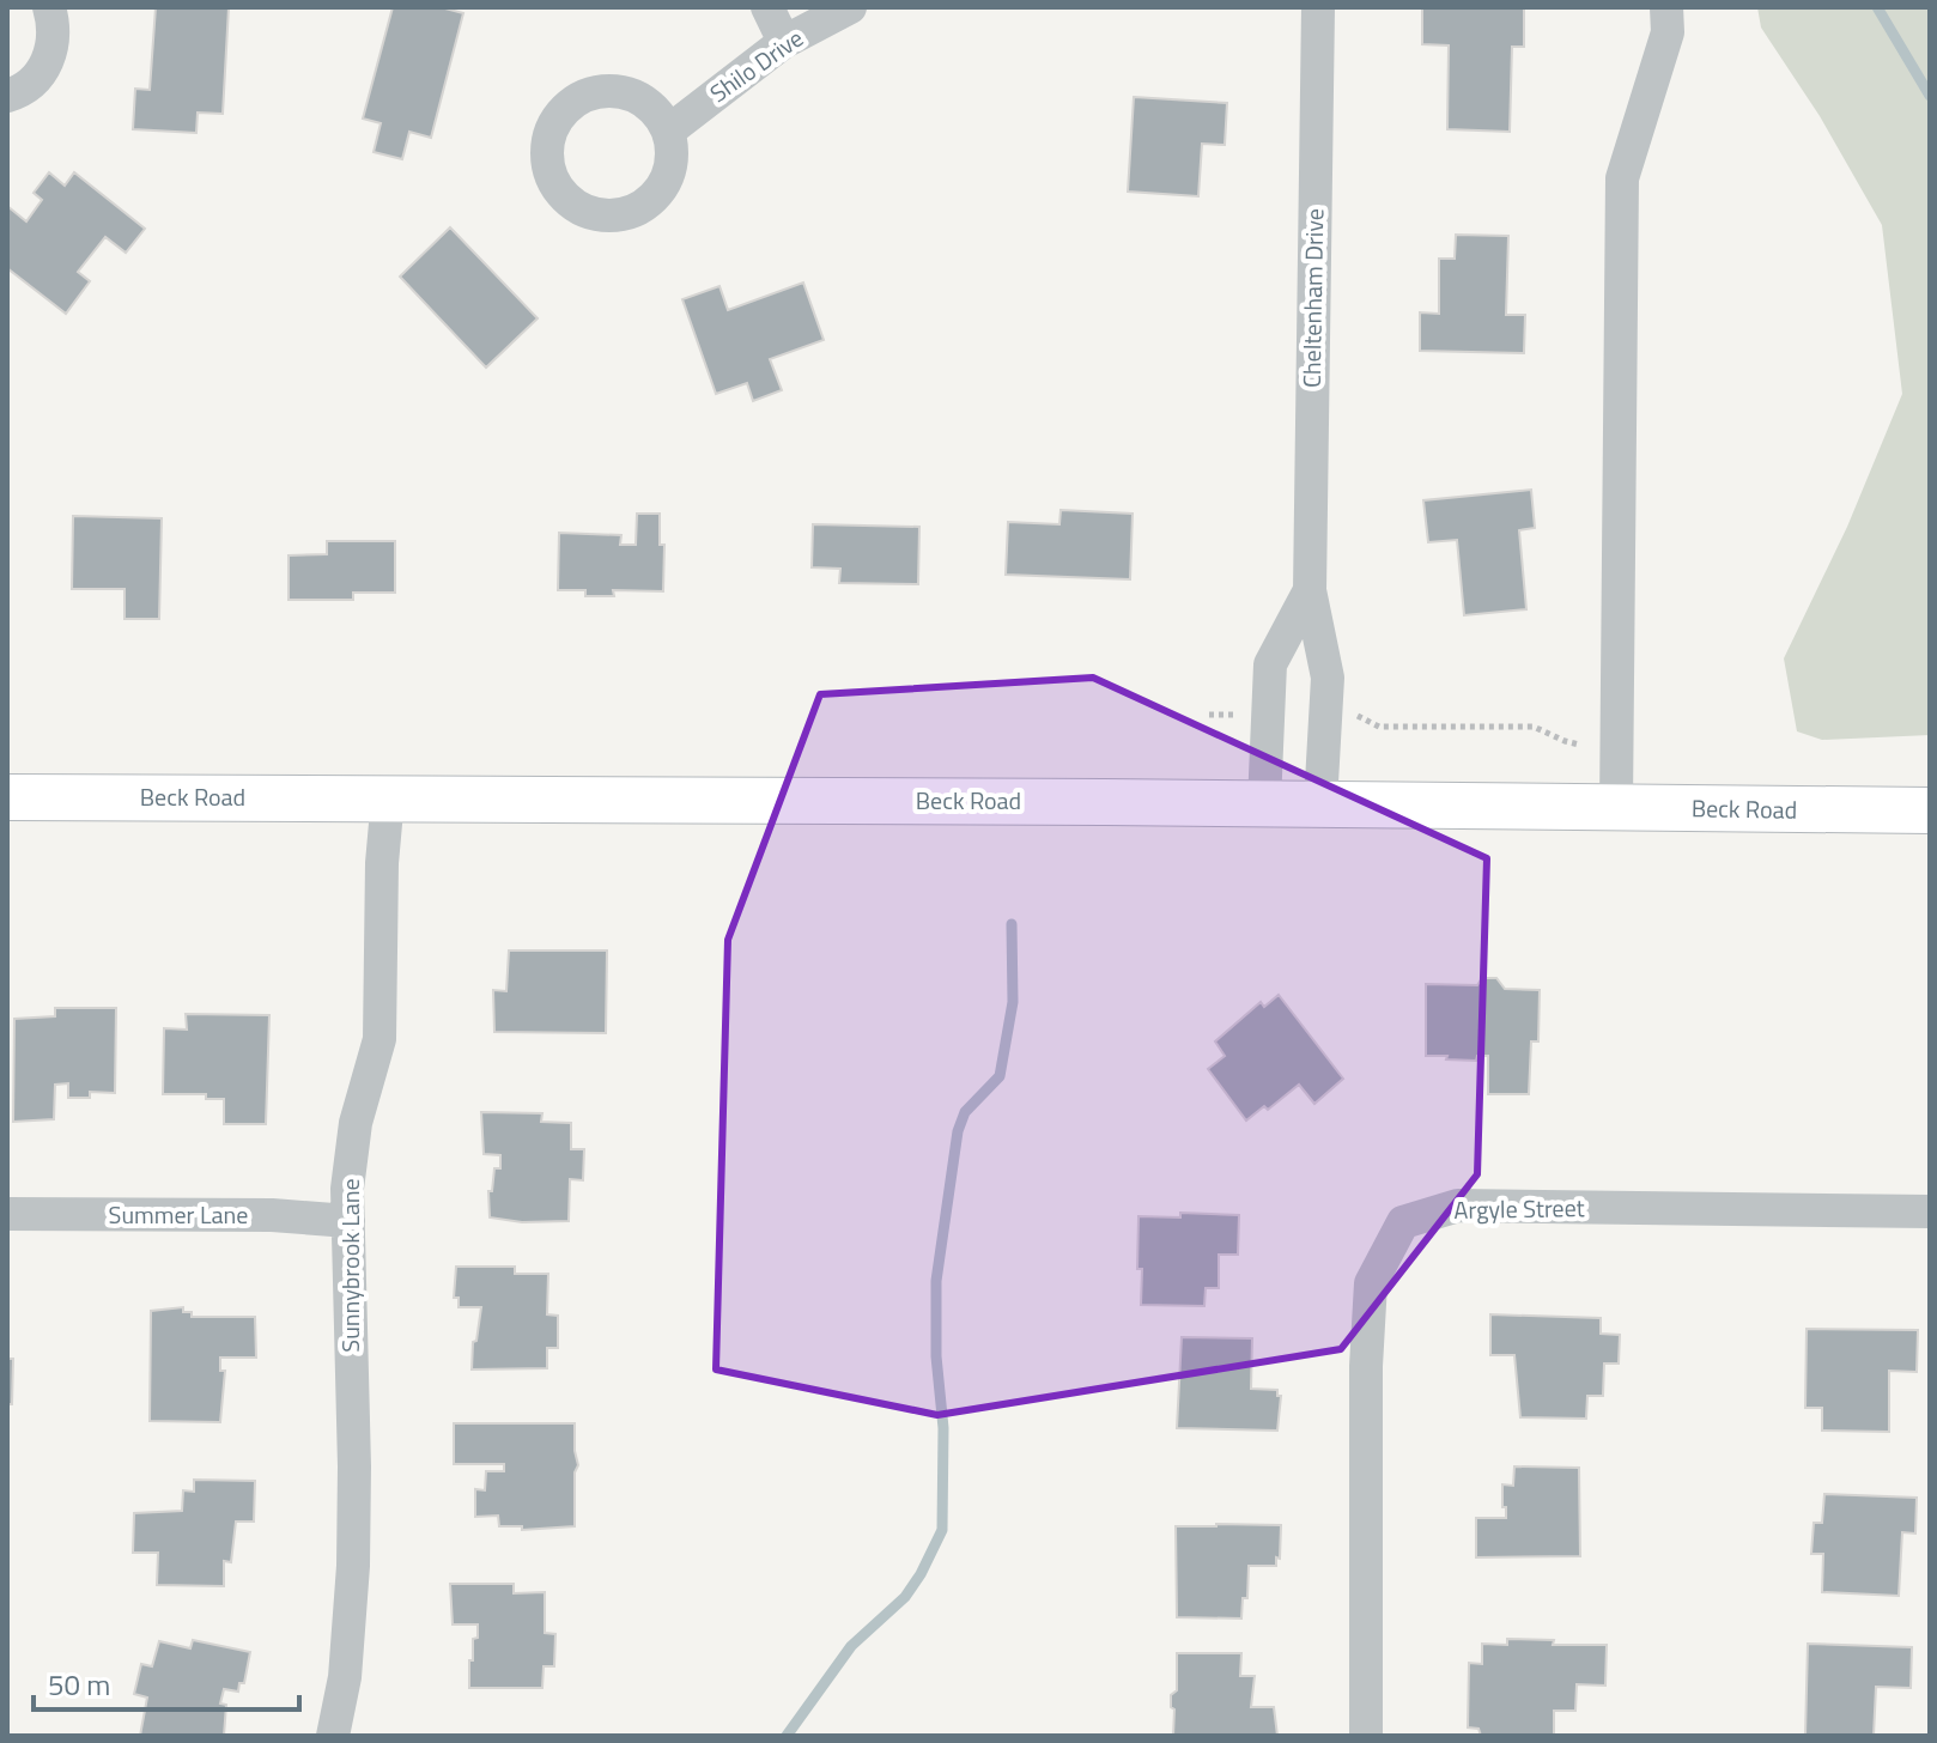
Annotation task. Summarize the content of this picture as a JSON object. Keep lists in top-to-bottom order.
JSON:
{
  "streets": {
    "main road": ["Beck Road"],
    "street": [
      "Shilo Drive",
      "Cheltenham Drive",
      "Argyle Street",
      "Summer Lane",
      "Sunnybrook Lane"
    ]
  },
  "crossings": [
    ["Cheltenham Drive", "Beck Road"],
    ["Beck Road", "Sunnybrook Lane"],
    ["Summer Lane", "Sunnybrook Lane"]
  ],
  "scale_bar": "50 m"
}
